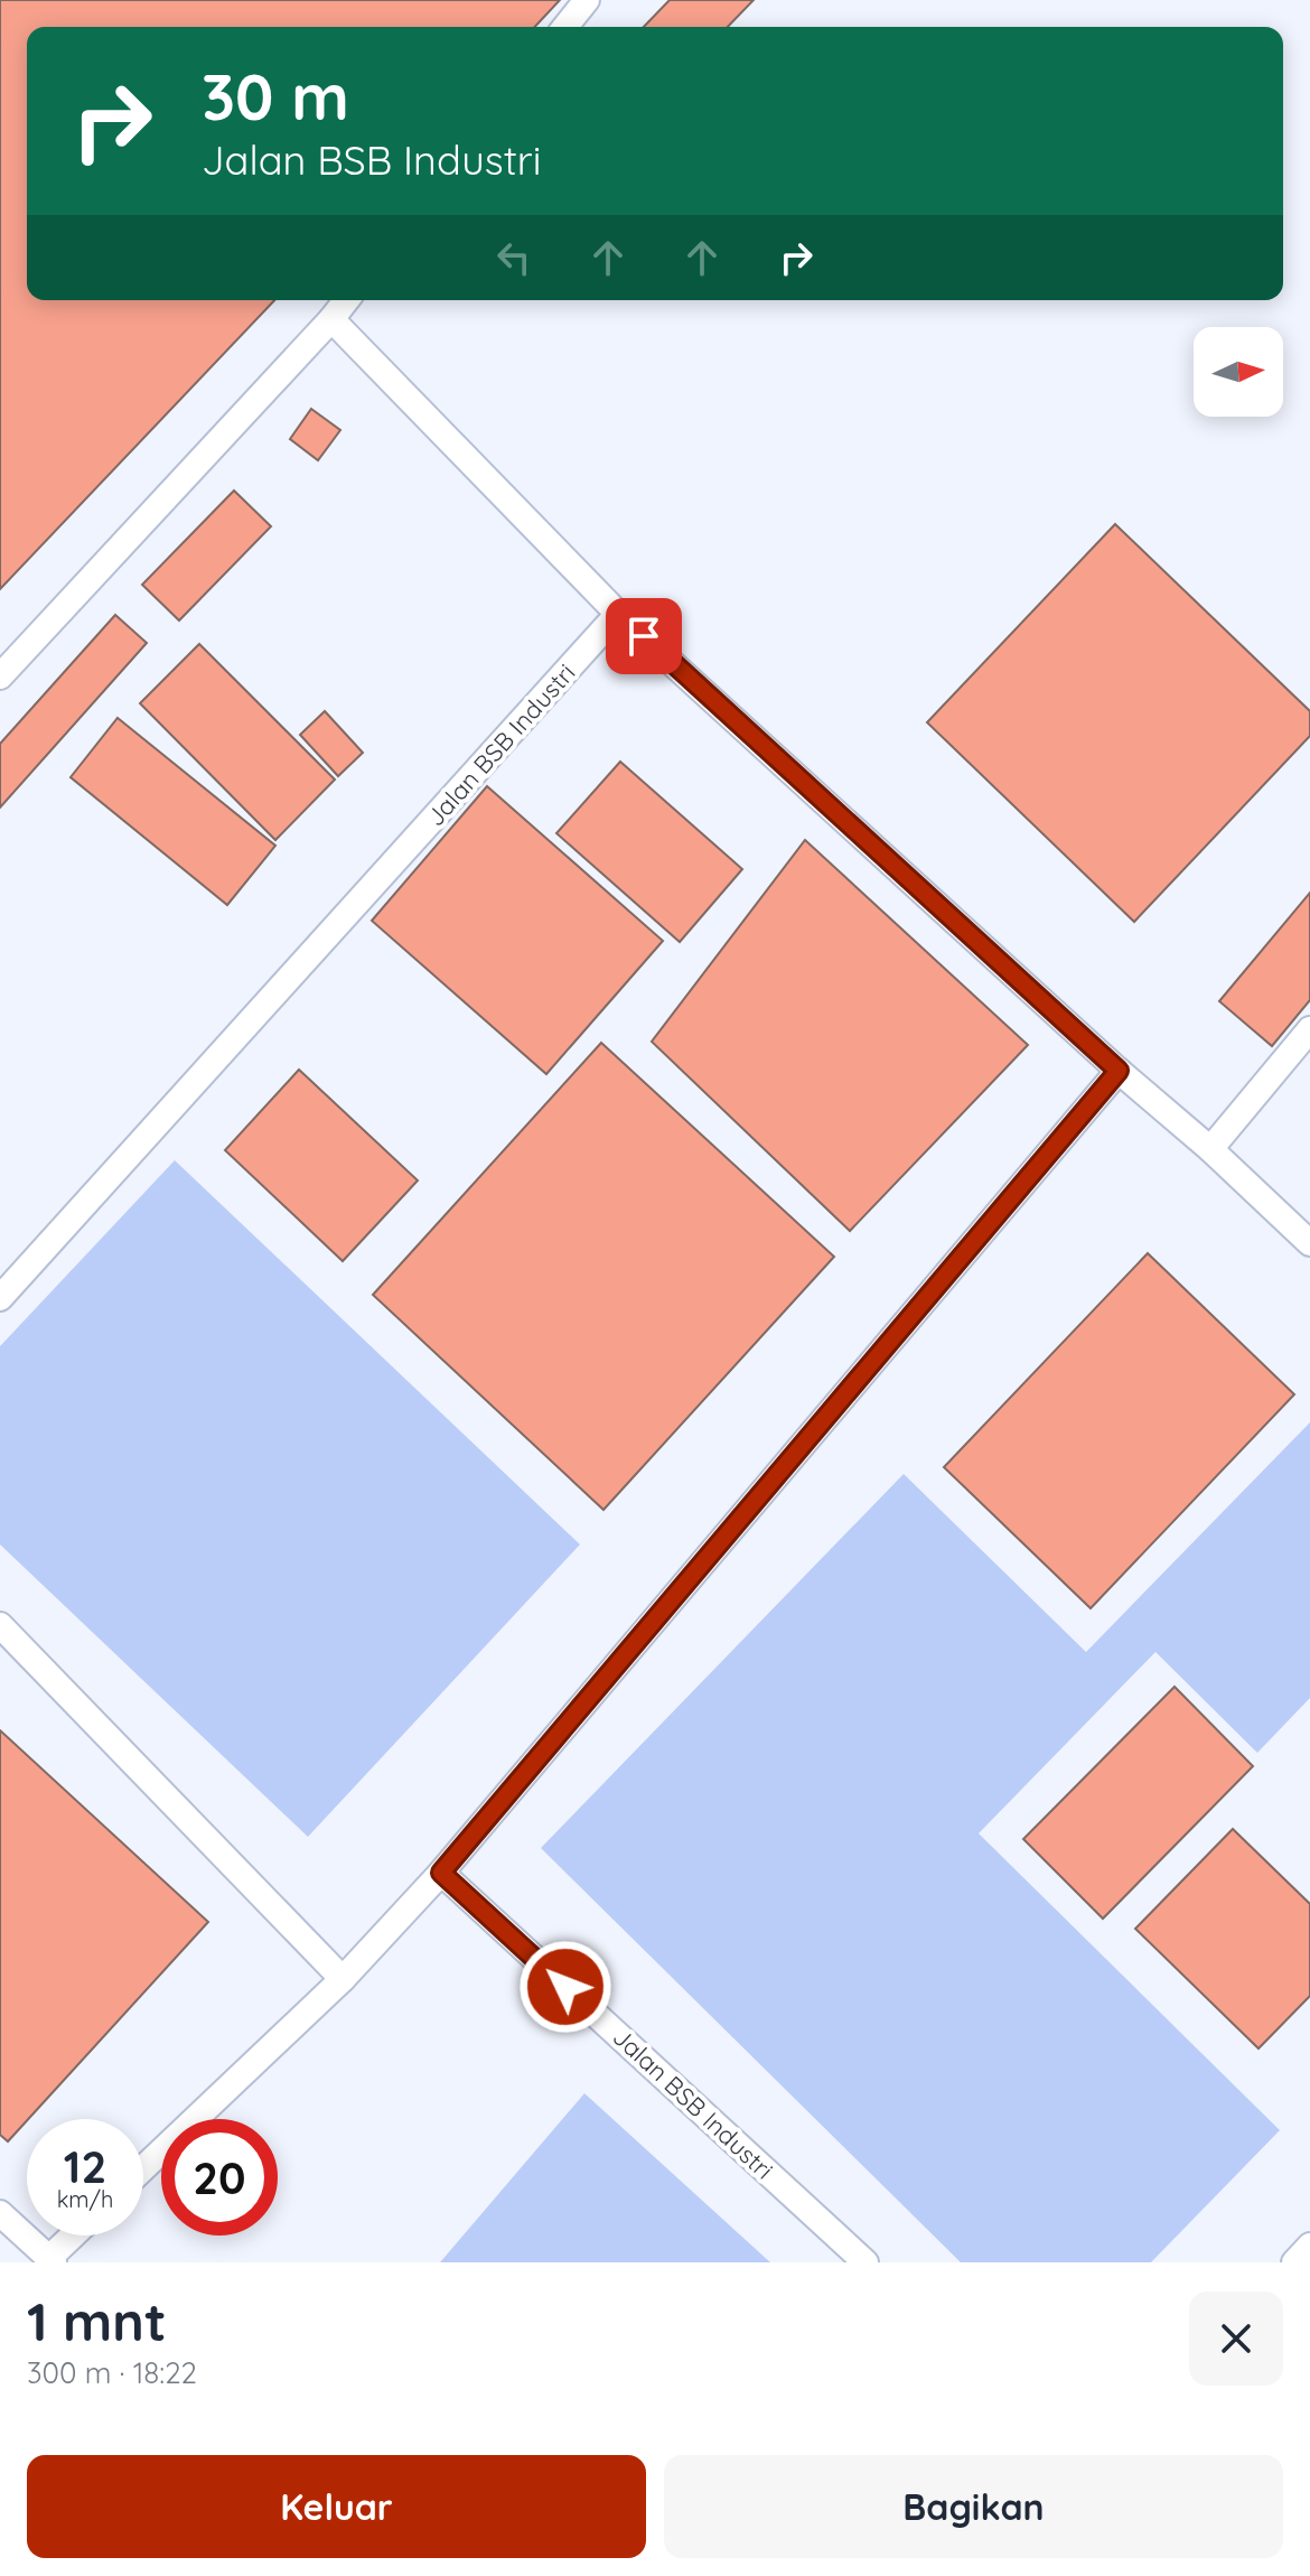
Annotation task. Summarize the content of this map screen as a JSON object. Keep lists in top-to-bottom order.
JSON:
{
  "streets": {
    "lane": ["Jalan BSB Industri"]
  },
  "north": "right",
  "page": {
    "turn": ["30 m", "Jalan BSB Industri"],
    "speed": "12 km/h",
    "limit": "20",
    "heading": ["1 mnt", "300 m · 18:22"],
    "buttons": ["Keluar", "Bagikan"]
  }
}
